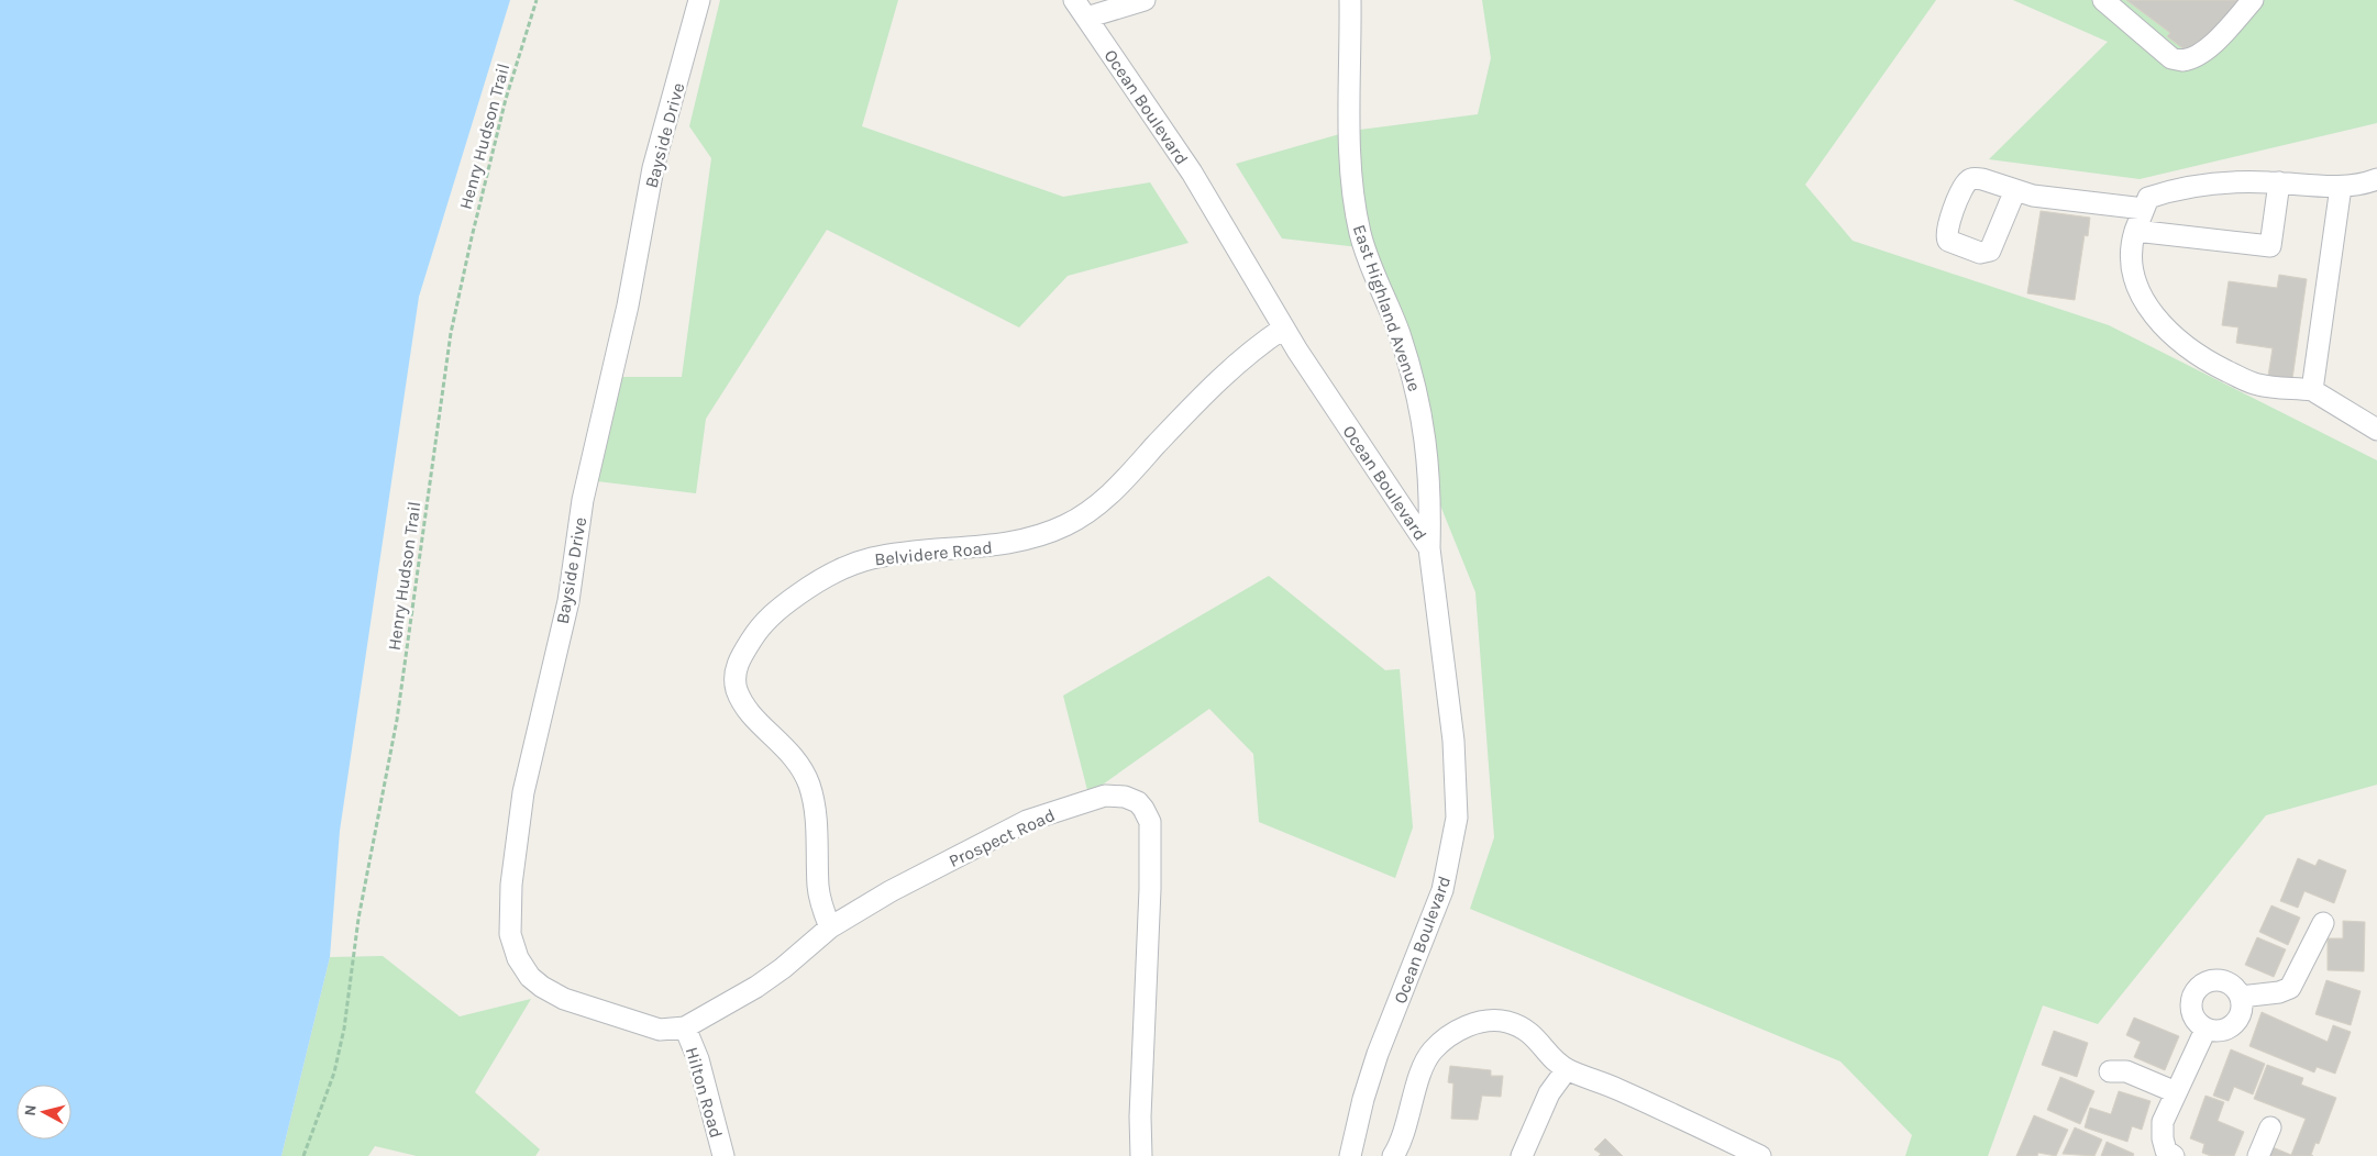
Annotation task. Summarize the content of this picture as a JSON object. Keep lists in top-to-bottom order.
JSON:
{
  "streets": {
    "street": [
      "Ocean Boulevard",
      "Bayside Drive",
      "East Highland Avenue",
      "Belvidere Road",
      "Prospect Road",
      "Hilton Road"
    ],
    "path": ["Henry Hudson Trail"]
  },
  "crossings": [
    ["Ocean Boulevard", "East Highland Avenue"],
    ["Ocean Boulevard", "Belvidere Road"],
    ["Bayside Drive", "Prospect Road"],
    ["Bayside Drive", "Hilton Road"],
    ["Belvidere Road", "Prospect Road"],
    ["Prospect Road", "Hilton Road"]
  ],
  "north": "left"
}
